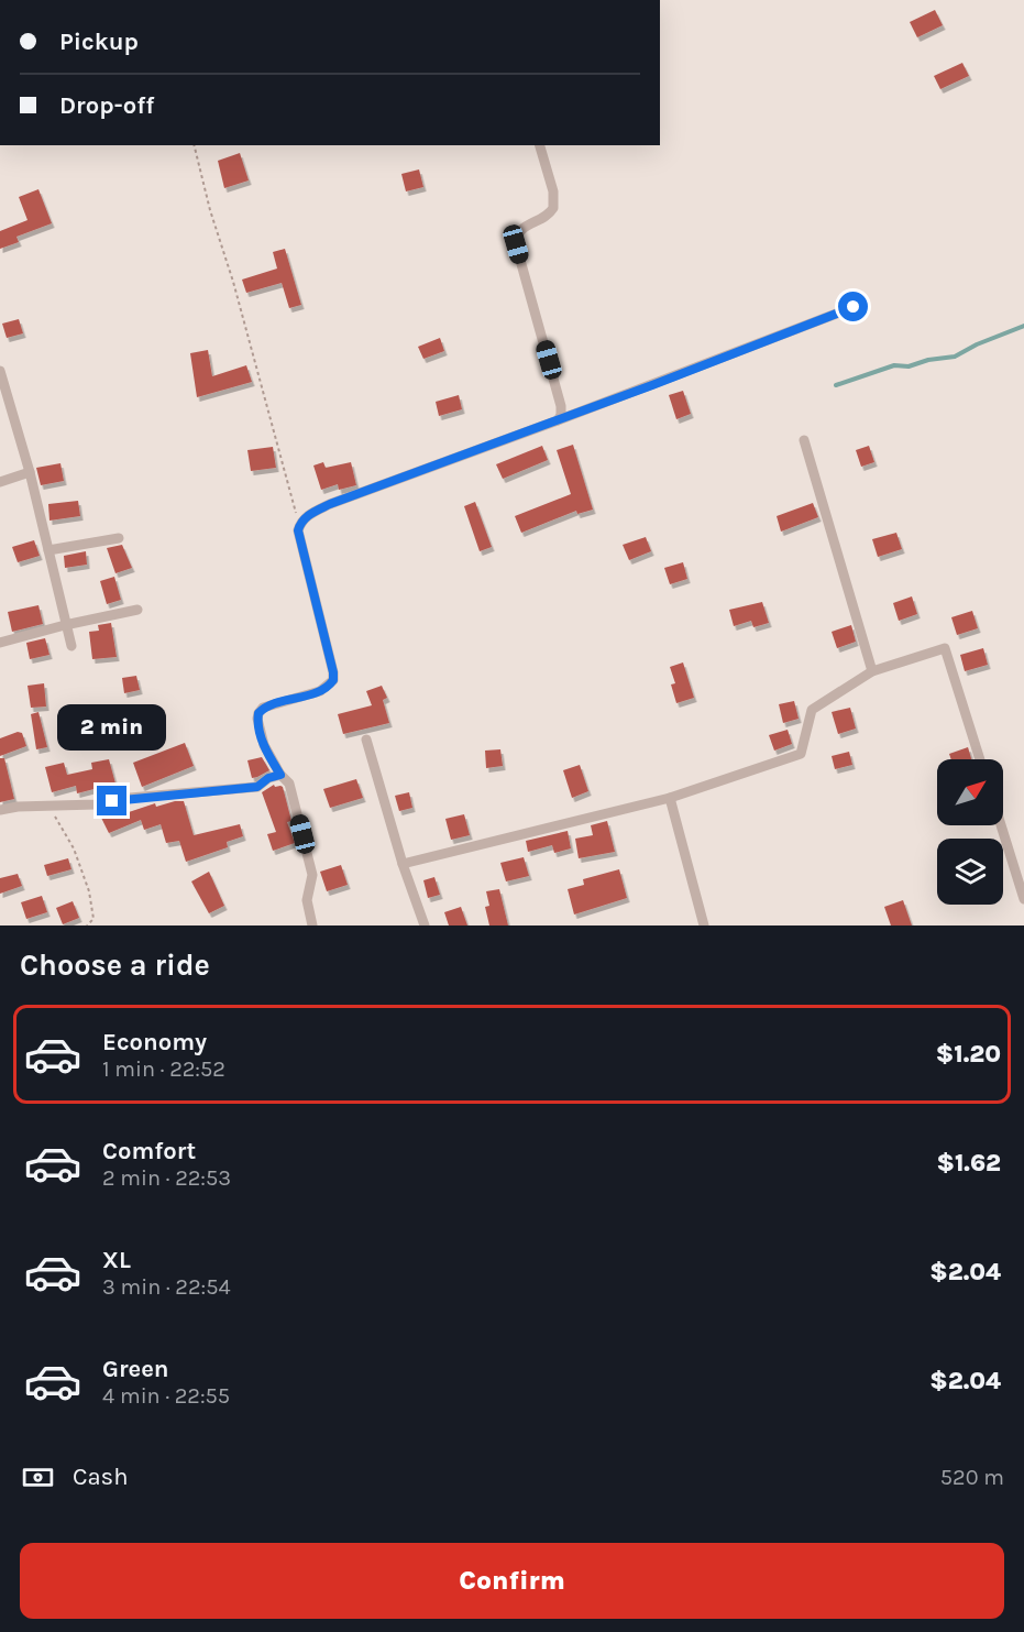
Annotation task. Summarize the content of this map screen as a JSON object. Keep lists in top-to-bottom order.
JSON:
{
  "north": "top right",
  "page": {
    "banner": ["Pickup", "Drop-off"],
    "bubble": "2 min",
    "heading": "Choose a ride",
    "list": [
      {
        "name": "Economy",
        "note": "1 min · 22:52",
        "value": "$1.20"
      },
      {
        "name": "Comfort",
        "note": "2 min · 22:53",
        "value": "$1.62"
      },
      {
        "name": "XL",
        "note": "3 min · 22:54",
        "value": "$2.04"
      },
      {
        "name": "Green",
        "note": "4 min · 22:55",
        "value": "$2.04"
      }
    ],
    "pay": ["Cash", "520 m"],
    "buttons": "Confirm"
  }
}
